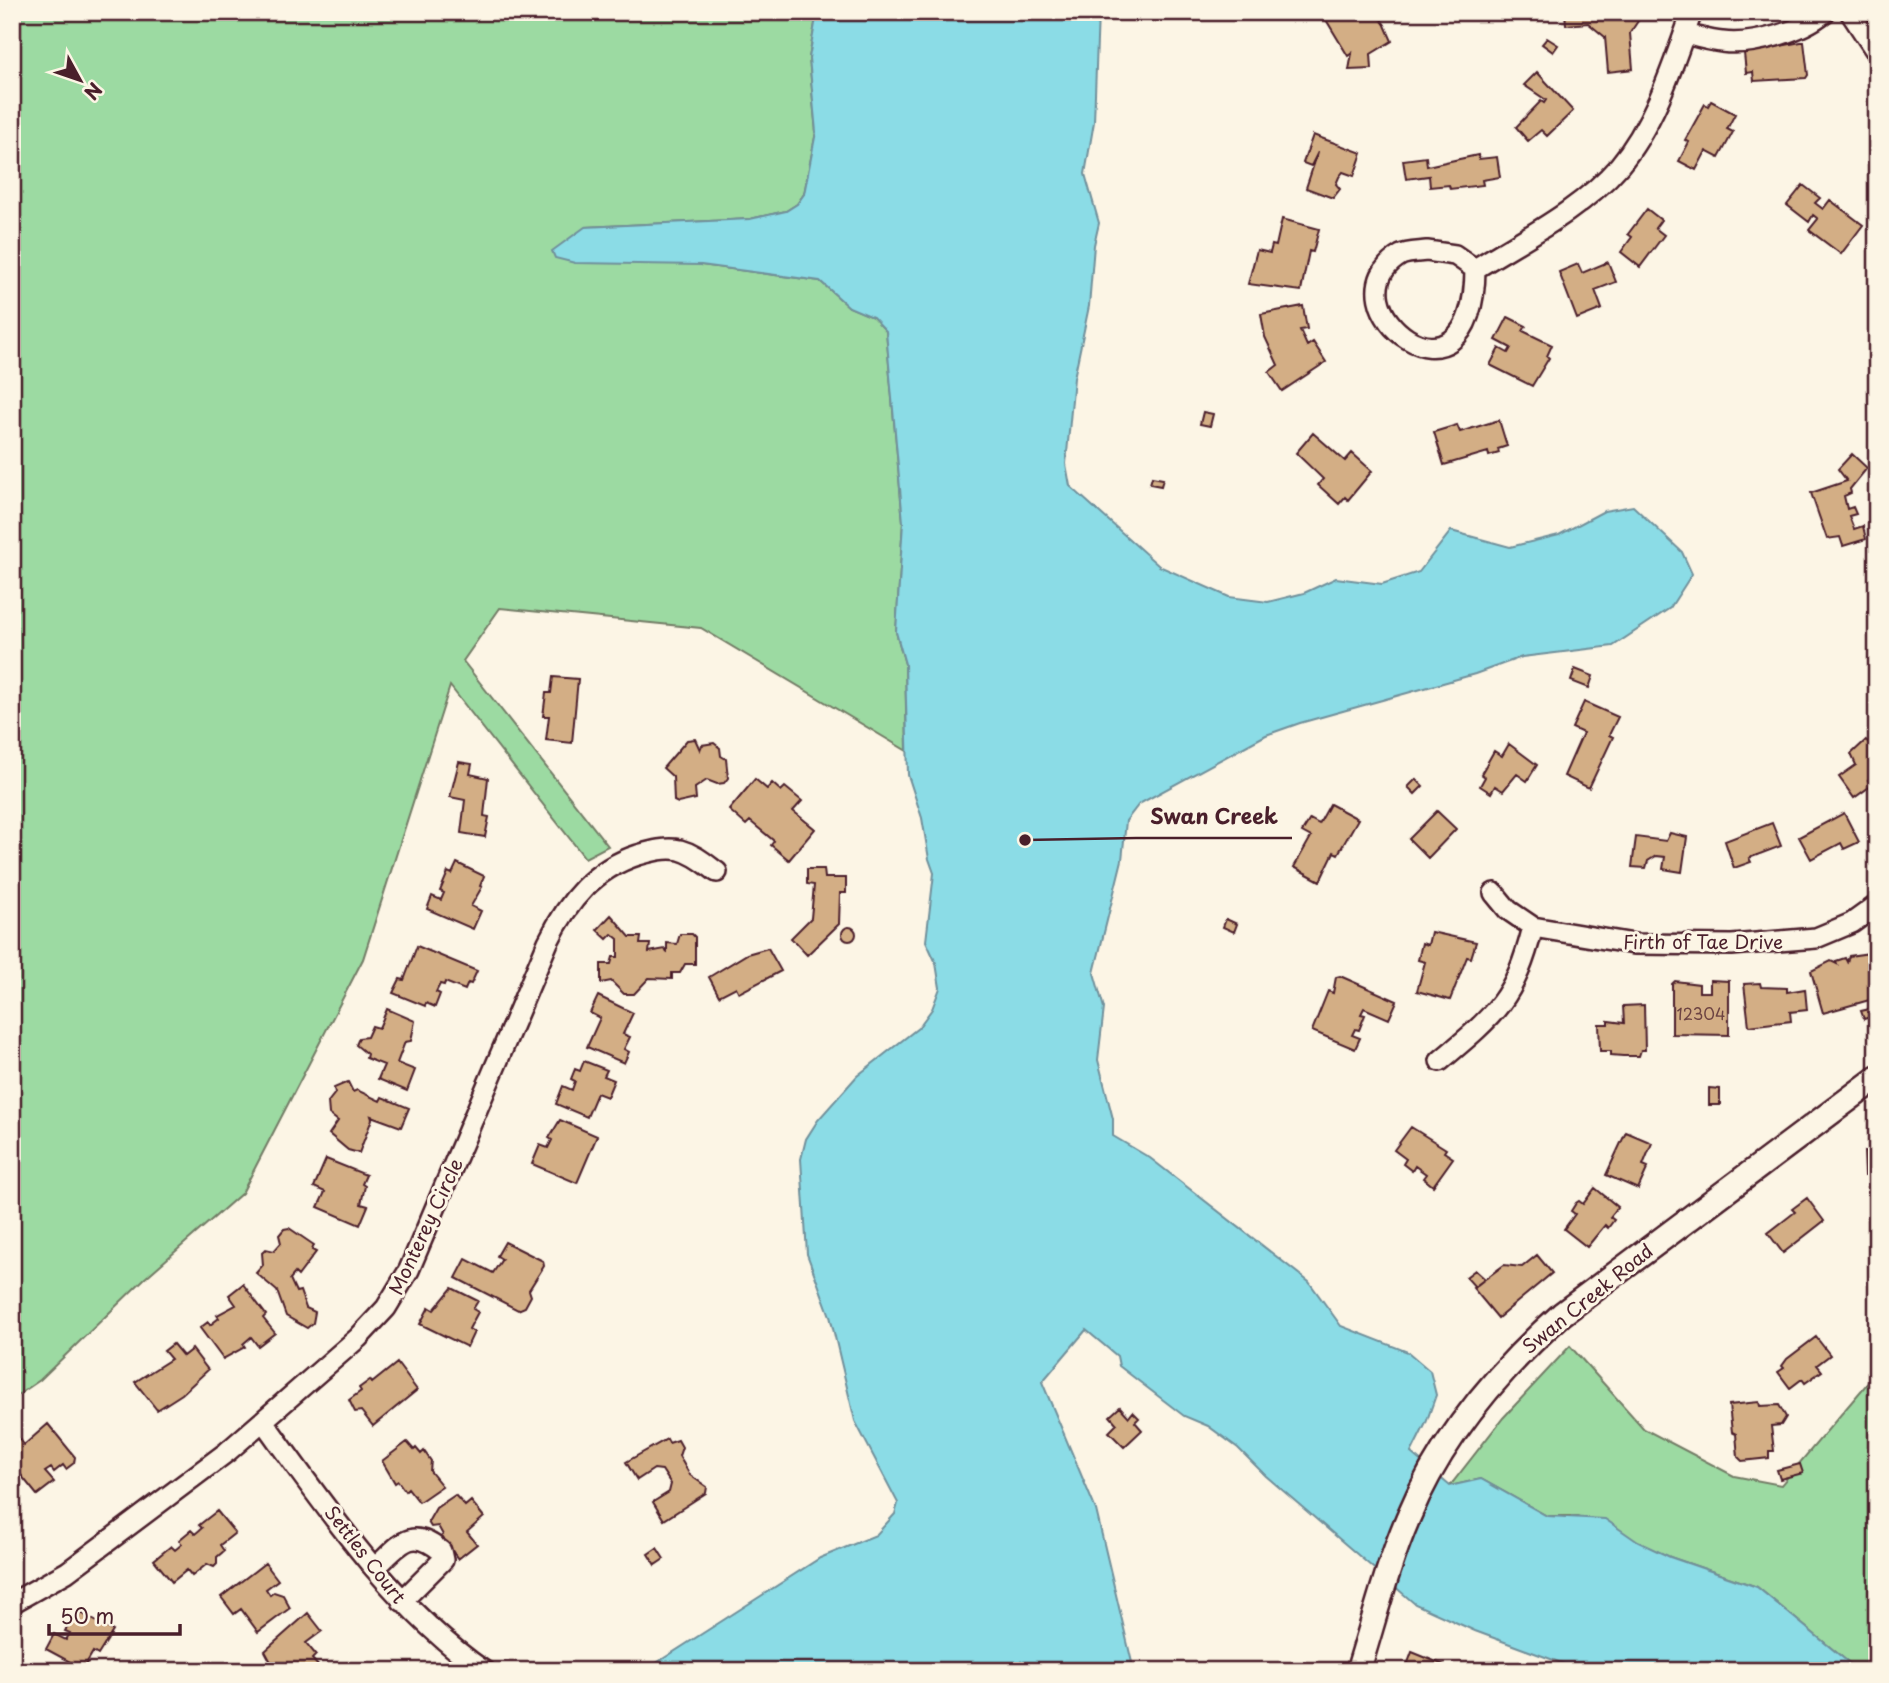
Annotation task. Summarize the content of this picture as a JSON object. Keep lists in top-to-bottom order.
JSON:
{
  "streets": {
    "street": [
      "Firth of Tae Drive",
      "Monterey Circle",
      "Swan Creek Road",
      "Settles Court"
    ]
  },
  "crossings": [
    ["Monterey Circle", "Settles Court"]
  ],
  "places": ["Swan Creek"],
  "house_numbers": ["12304"],
  "scale_bar": "50 m",
  "north": "bottom right"
}
